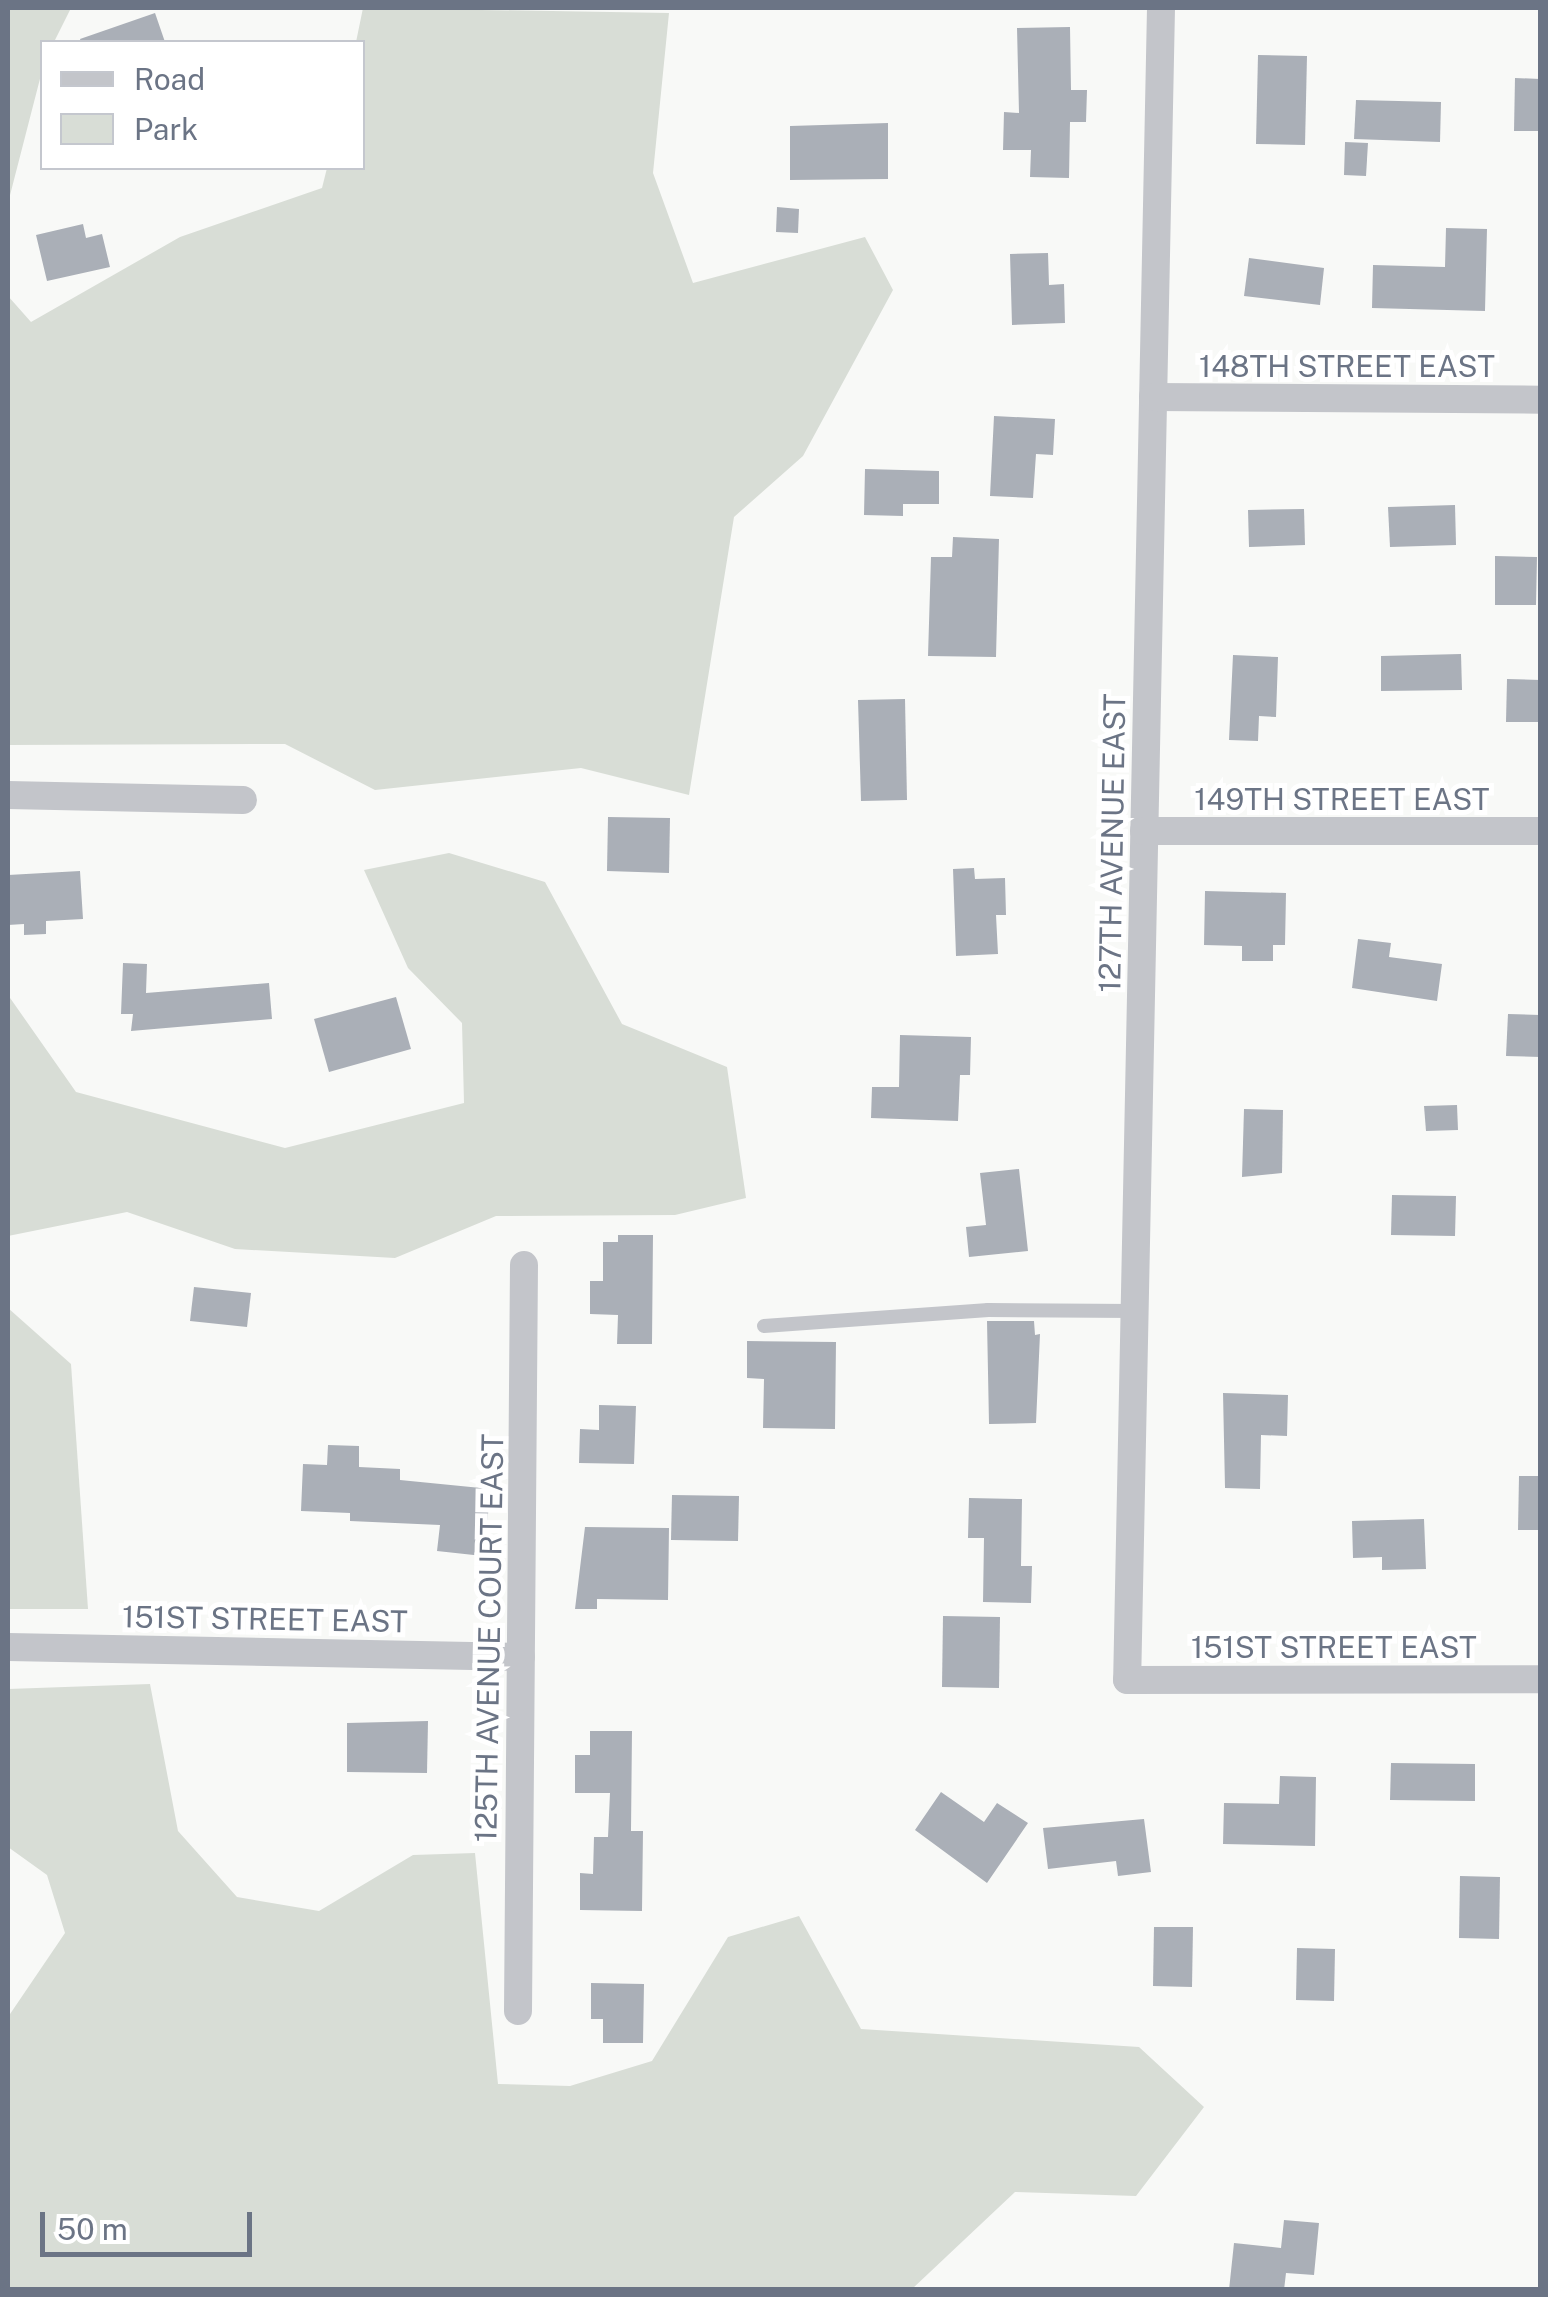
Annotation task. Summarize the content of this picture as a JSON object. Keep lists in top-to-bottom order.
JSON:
{
  "streets": {
    "street": [
      "148TH STREET EAST",
      "149TH STREET EAST",
      "127TH AVENUE EAST",
      "151ST STREET EAST",
      "125TH AVENUE COURT EAST"
    ]
  },
  "crossings": [
    ["148TH STREET EAST", "127TH AVENUE EAST"],
    ["149TH STREET EAST", "127TH AVENUE EAST"],
    ["127TH AVENUE EAST", "151ST STREET EAST"],
    ["151ST STREET EAST", "125TH AVENUE COURT EAST"]
  ],
  "legend": ["Road", "Park"],
  "scale_bar": "50 m"
}
